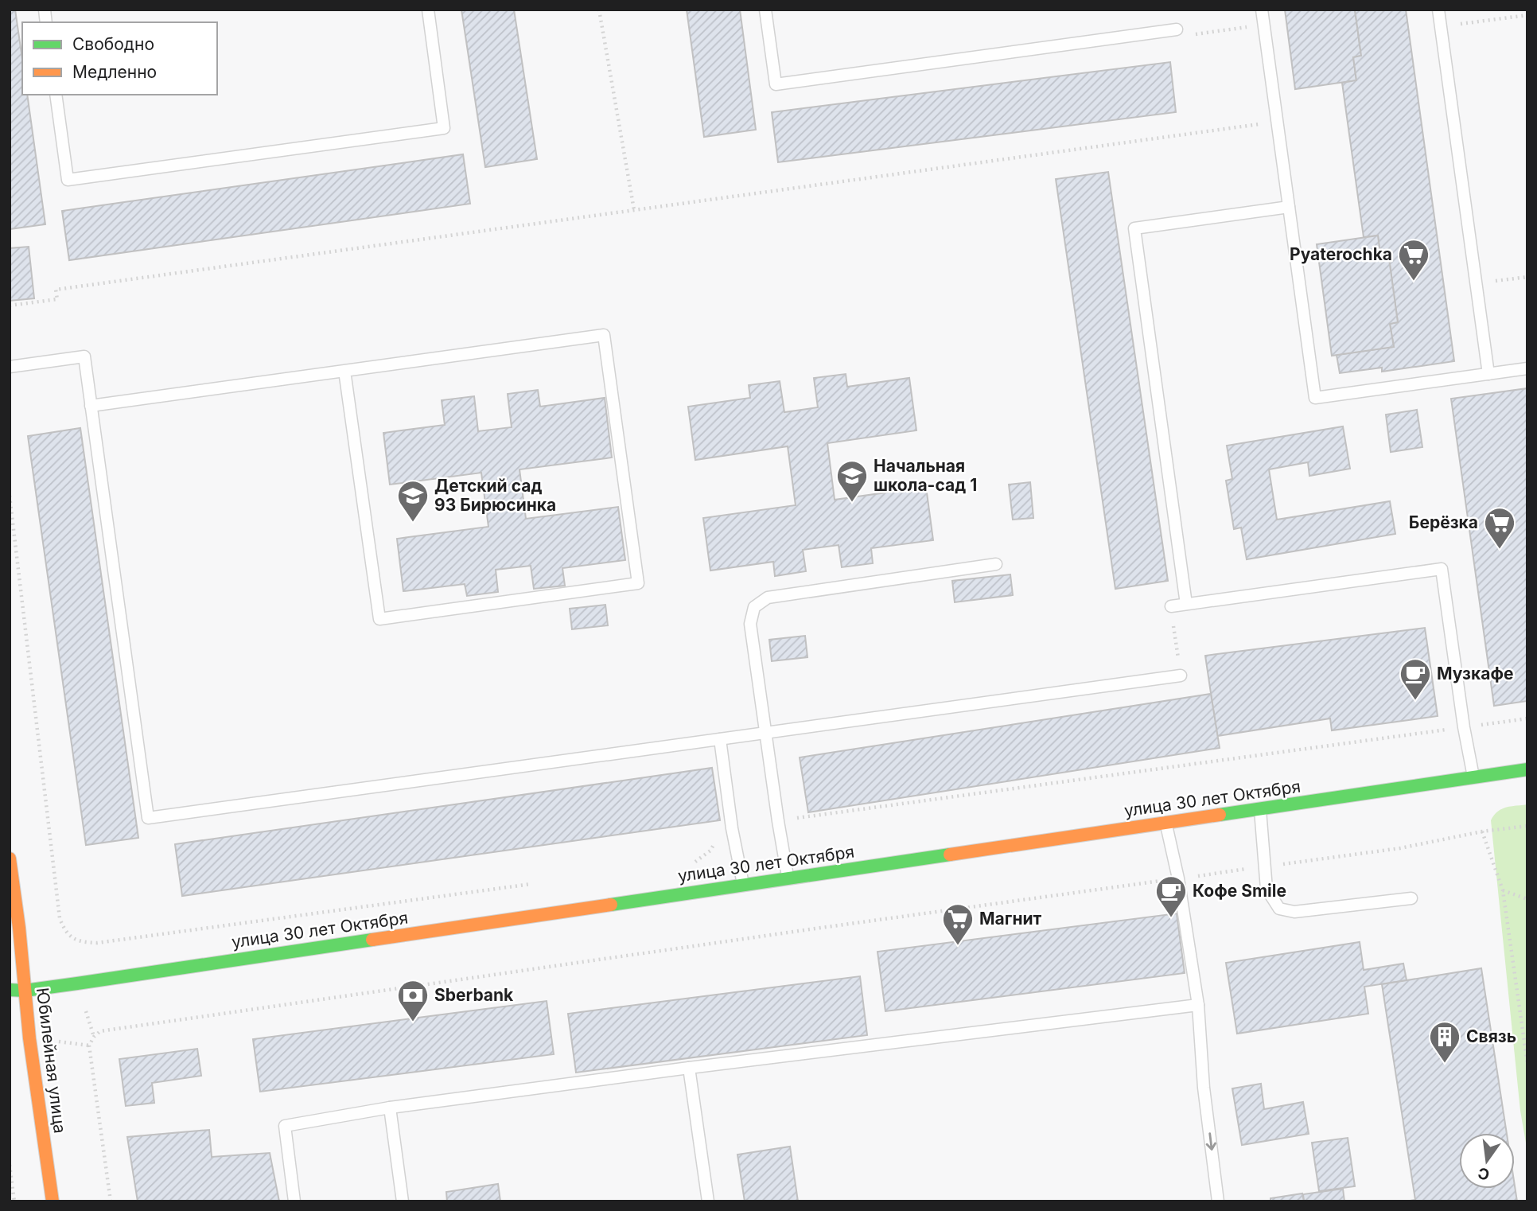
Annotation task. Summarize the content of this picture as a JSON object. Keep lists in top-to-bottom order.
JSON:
{
  "streets": {
    "street": ["улица 30 лет Октября", "Юбилейная улица"]
  },
  "crossings": [
    ["улица 30 лет Октября", "Юбилейная улица"]
  ],
  "places": {
    "supermarket": ["Pyaterochka", "Берёзка", "Магнит"],
    "school or university": ["Начальная школа-сад 1", "Детский сад 93 Бирюсинка"],
    "cafe": ["Музкафе", "Кофе Smile"],
    "bank": ["Sberbank"],
    "building": ["Связь"]
  },
  "legend": ["Свободно", "Медленно"],
  "north": "bottom"
}
